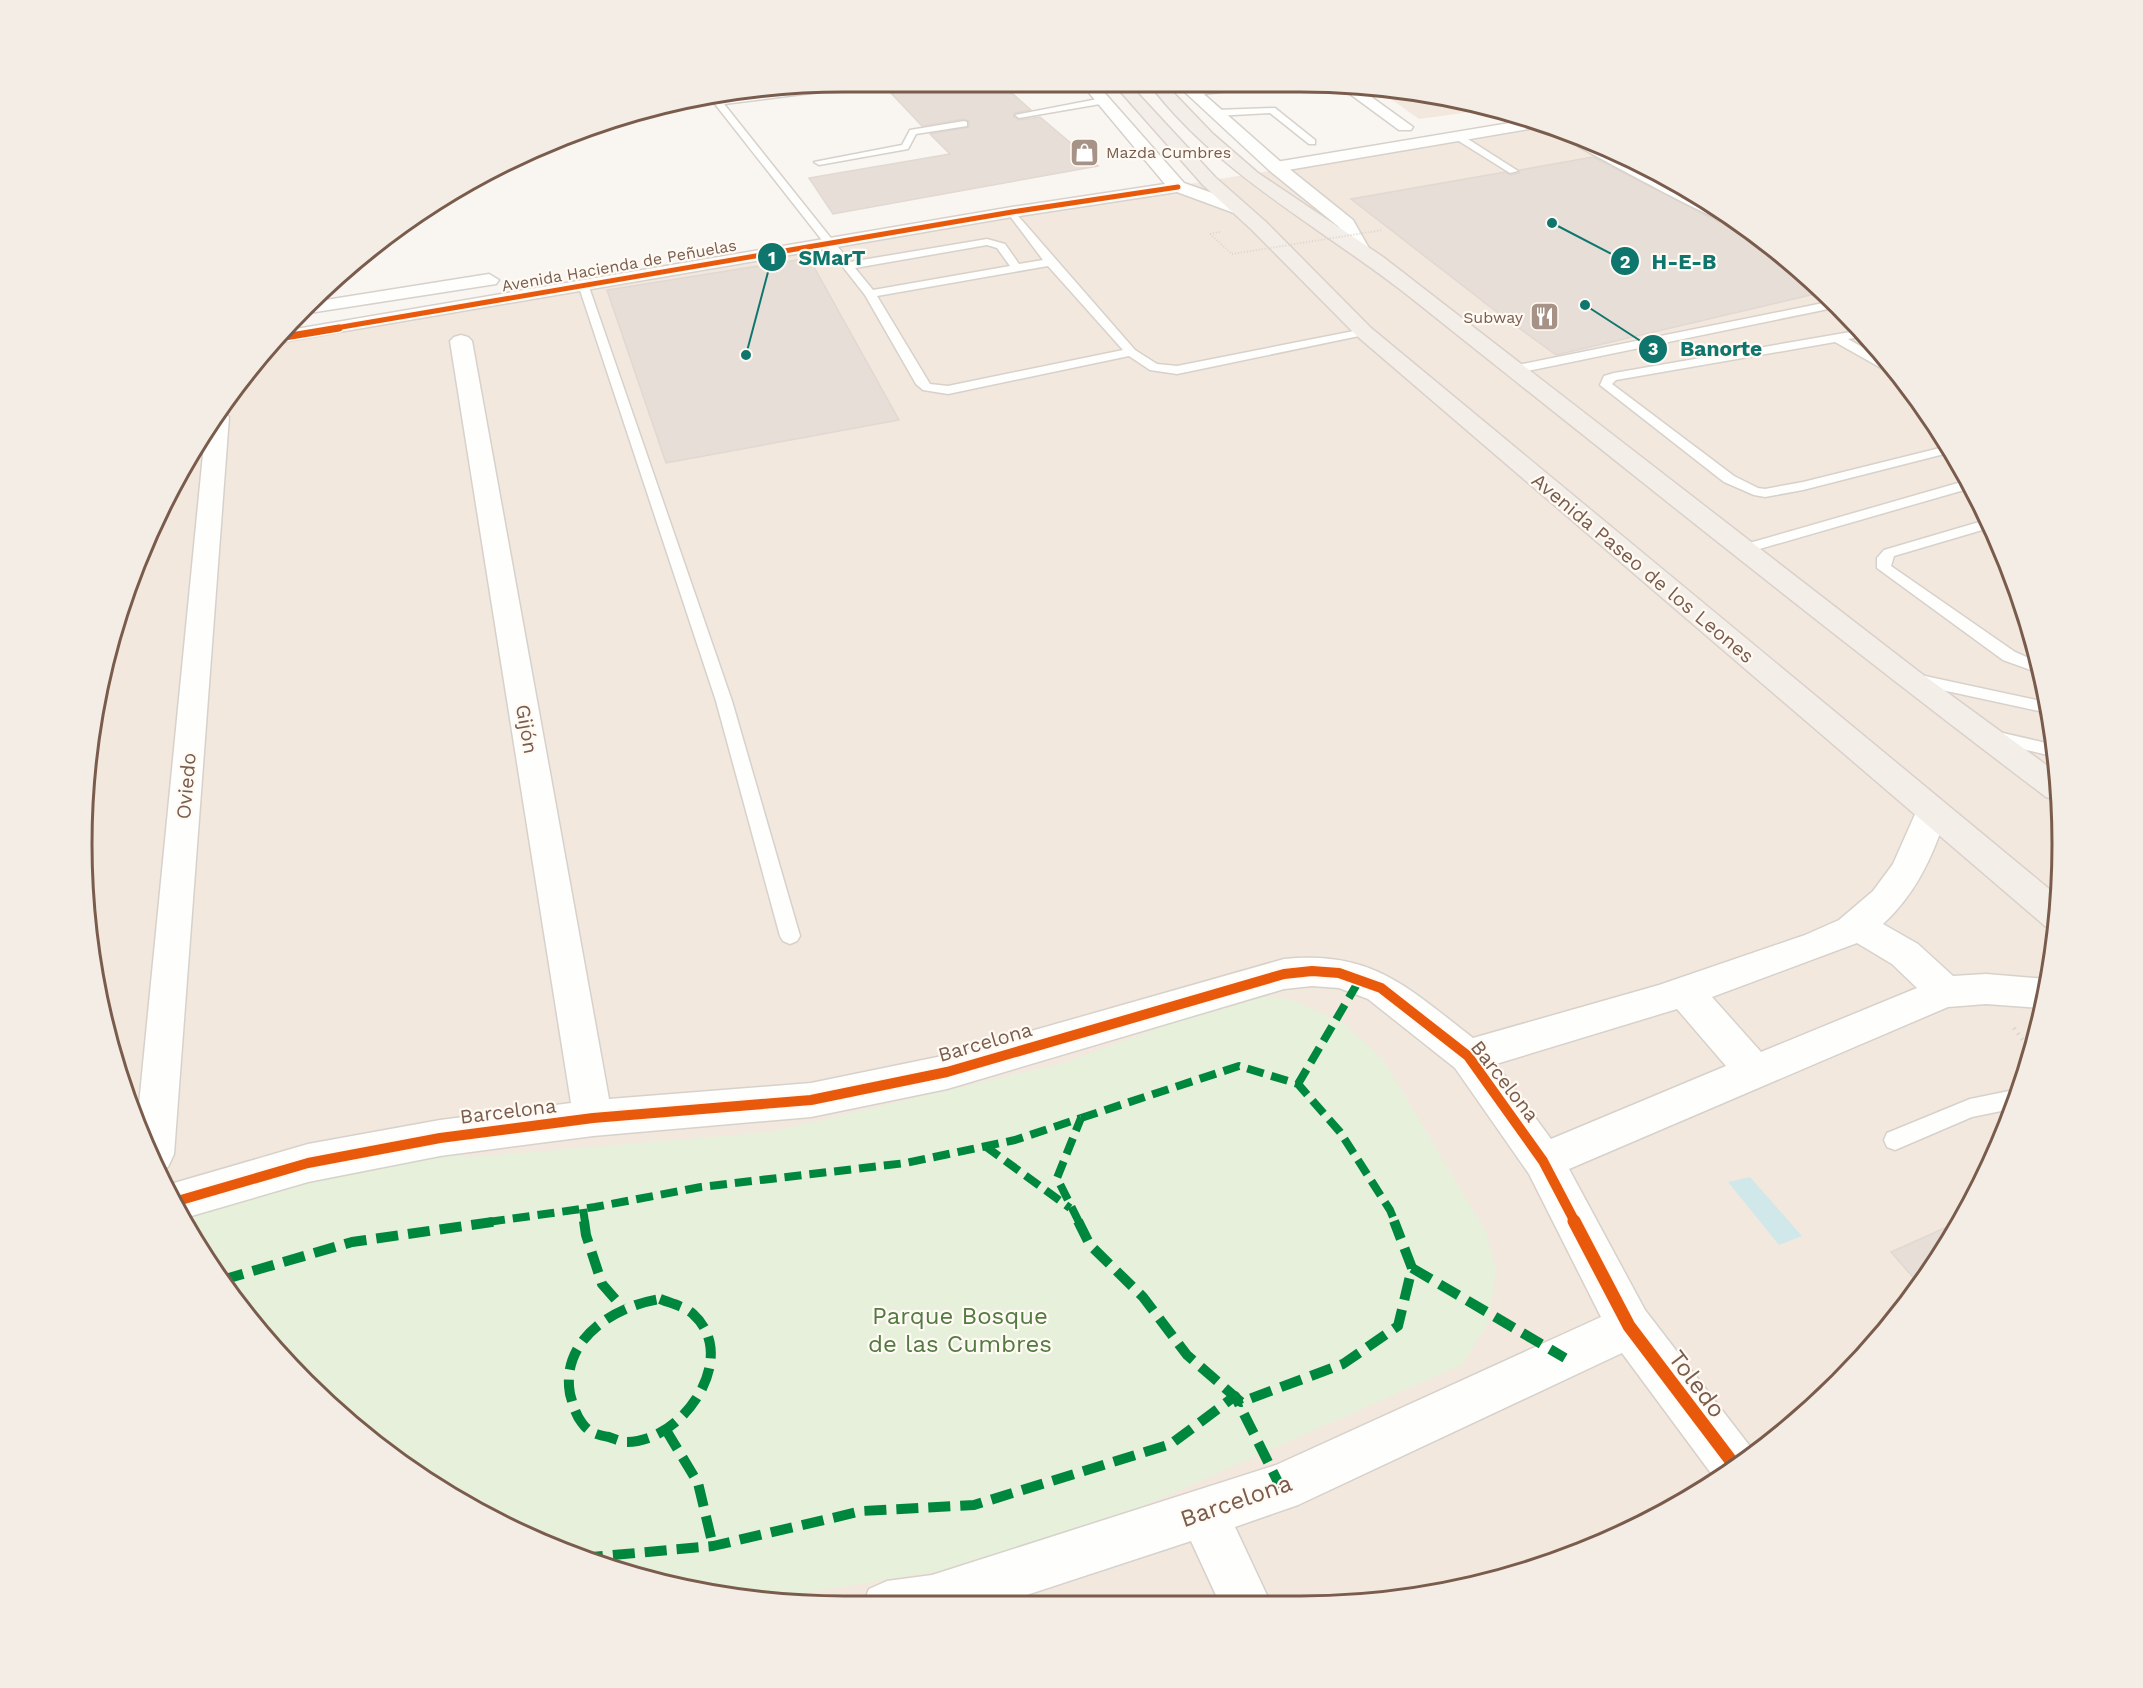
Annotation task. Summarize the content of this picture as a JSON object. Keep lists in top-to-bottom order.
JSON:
{
  "streets": {
    "main road": ["Avenida Paseo de los Leones"],
    "street": [
      "Avenida Hacienda de Peñuelas",
      "Gijón",
      "Oviedo",
      "Barcelona",
      "Toledo"
    ]
  },
  "crossings": [
    ["Avenida Hacienda de Peñuelas", "Avenida Paseo de los Leones"],
    ["Avenida Paseo de los Leones", "Barcelona"],
    ["Gijón", "Barcelona"],
    ["Barcelona", "Toledo"]
  ],
  "parks": ["Parque Bosque de las Cumbres"],
  "places": {
    "shop": ["Mazda Cumbres"],
    "other": ["H-E-B", "Banorte", "SMarT"],
    "restaurant": ["Subway"]
  }
}
